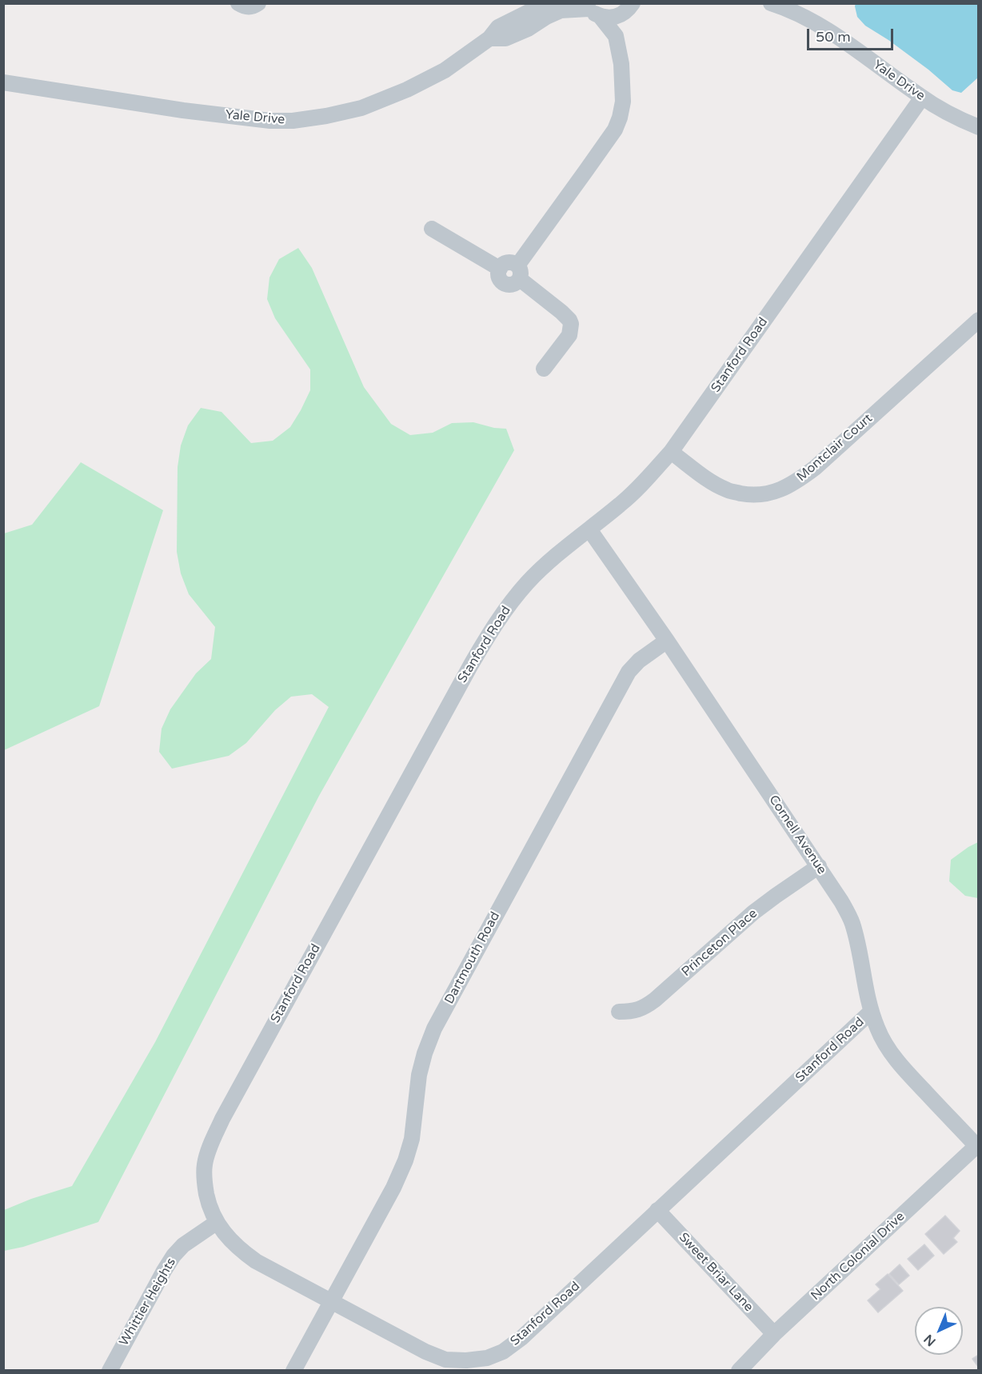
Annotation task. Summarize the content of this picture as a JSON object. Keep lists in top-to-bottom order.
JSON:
{
  "streets": {
    "street": [
      "Yale Drive",
      "Stanford Road",
      "Montclair Court",
      "Cornell Avenue",
      "Princeton Place",
      "Dartmouth Road",
      "North Colonial Drive",
      "Sweet Briar Lane",
      "Whittier Heights"
    ]
  },
  "crossings": [
    ["Yale Drive", "Stanford Road"],
    ["Stanford Road", "Montclair Court"],
    ["Stanford Road", "Cornell Avenue"],
    ["Stanford Road", "Dartmouth Road"],
    ["Stanford Road", "Sweet Briar Lane"],
    ["Stanford Road", "Whittier Heights"],
    ["Cornell Avenue", "Princeton Place"],
    ["Cornell Avenue", "Dartmouth Road"],
    ["Cornell Avenue", "North Colonial Drive"],
    ["North Colonial Drive", "Sweet Briar Lane"]
  ],
  "scale_bar": "50 m",
  "north": "bottom left"
}
